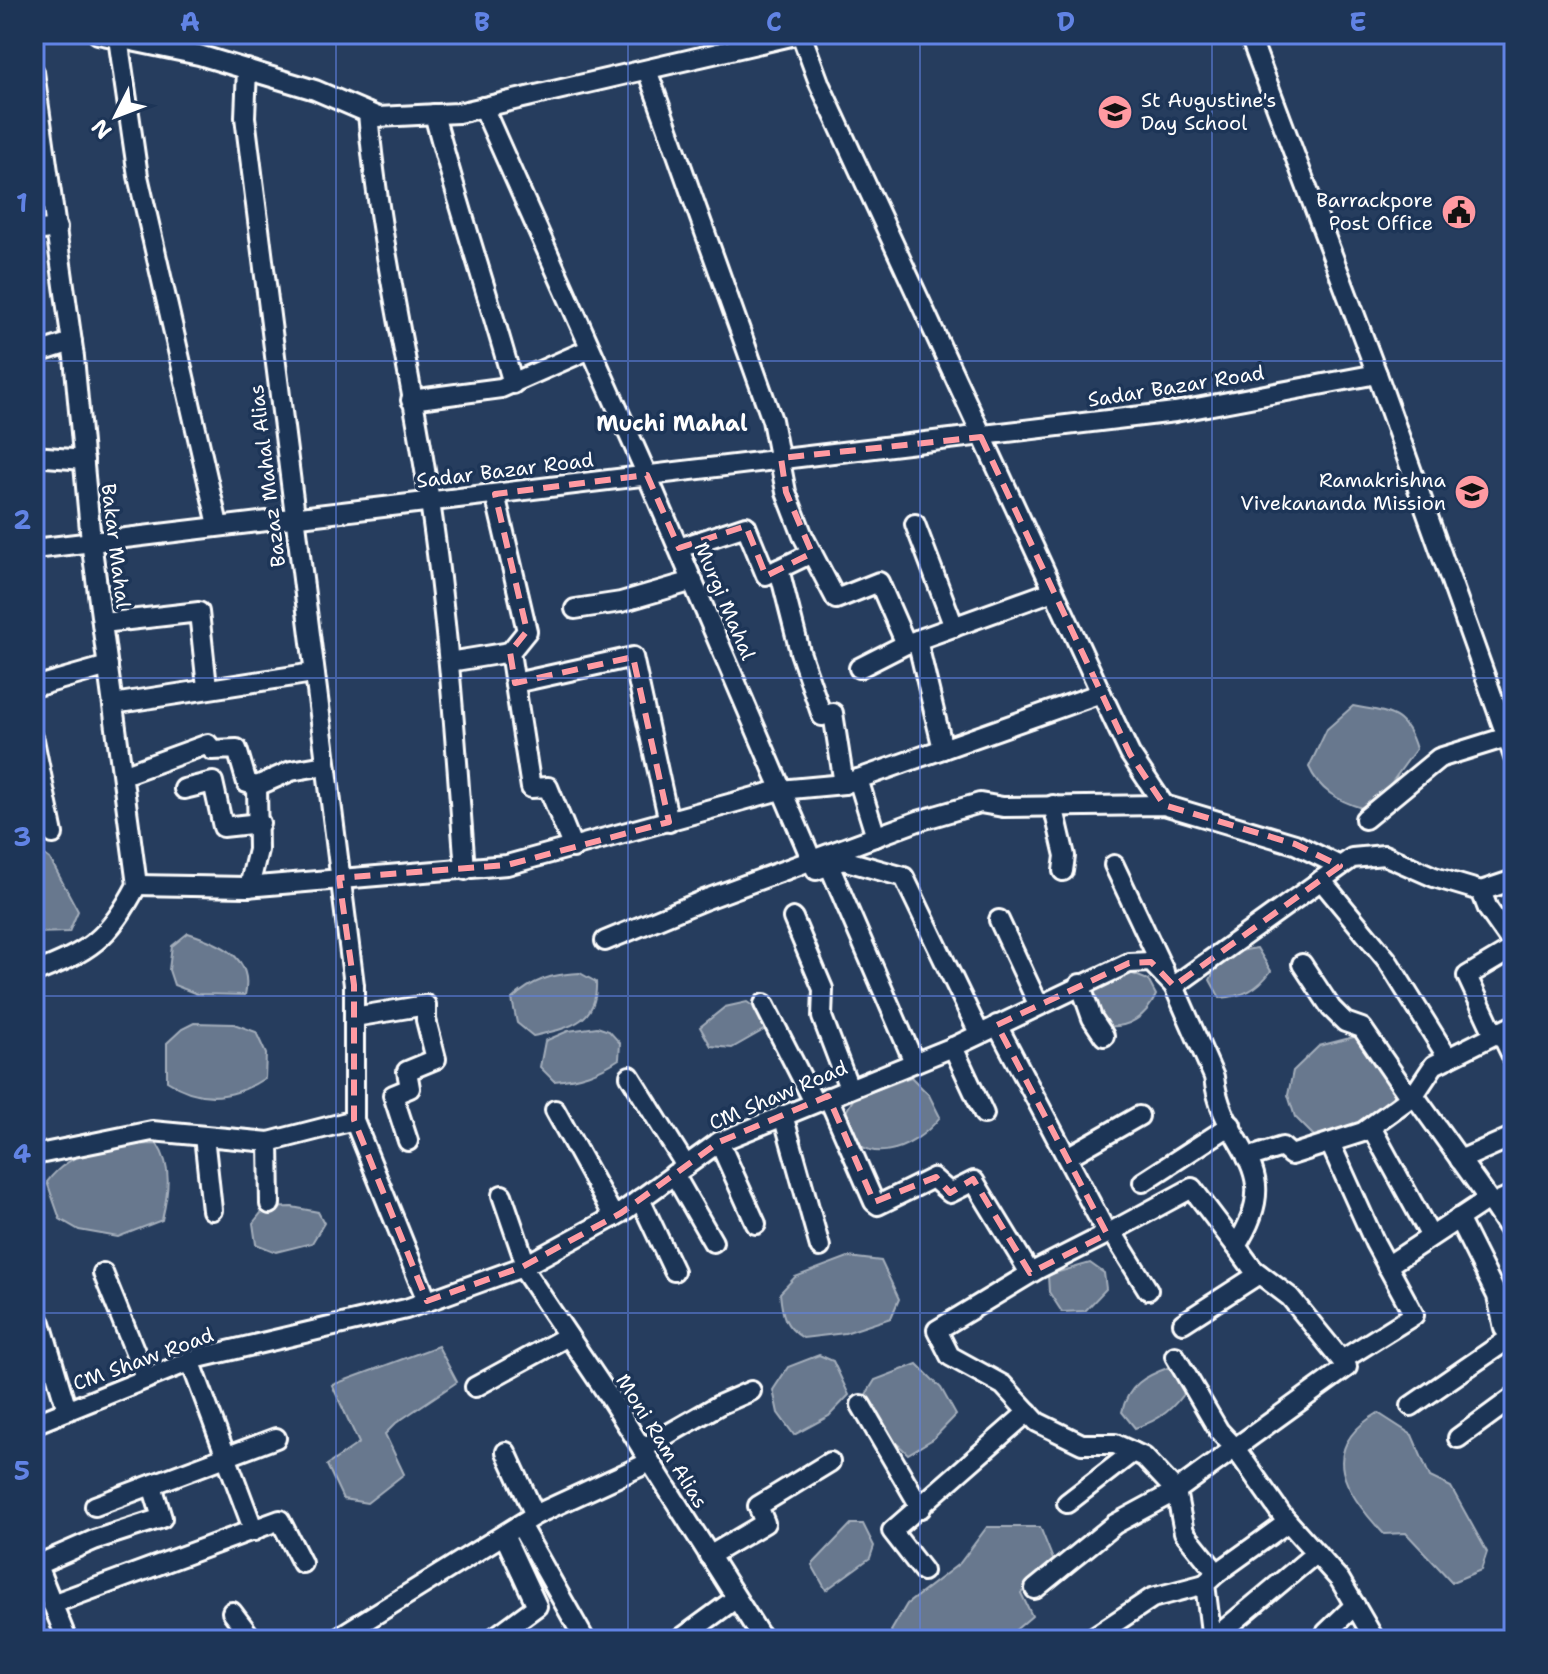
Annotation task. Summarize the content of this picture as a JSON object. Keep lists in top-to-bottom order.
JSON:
{
  "streets": {
    "street": [
      "Sadar Bazar Road",
      "Bazaz Mahal Alias",
      "Bakar Mahal",
      "Murgi Mahal",
      "CM Shaw Road",
      "Moni Ram Alias"
    ]
  },
  "crossings": [
    ["Sadar Bazar Road", "Bazaz Mahal Alias"],
    ["Sadar Bazar Road", "Bakar Mahal"],
    ["Sadar Bazar Road", "Murgi Mahal"],
    ["Murgi Mahal", "CM Shaw Road"],
    ["CM Shaw Road", "Moni Ram Alias"]
  ],
  "districts": ["Muchi Mahal"],
  "places": {
    "school or university": ["St Augustine's Day School", "Ramakrishna Vivekananda Mission"],
    "public building": ["Barrackpore Post Office"]
  },
  "north": "bottom left",
  "grid": {
    "columns": [
      "A",
      "B",
      "C",
      "D",
      "E"
    ],
    "rows": [
      "1",
      "2",
      "3",
      "4",
      "5"
    ]
  }
}
